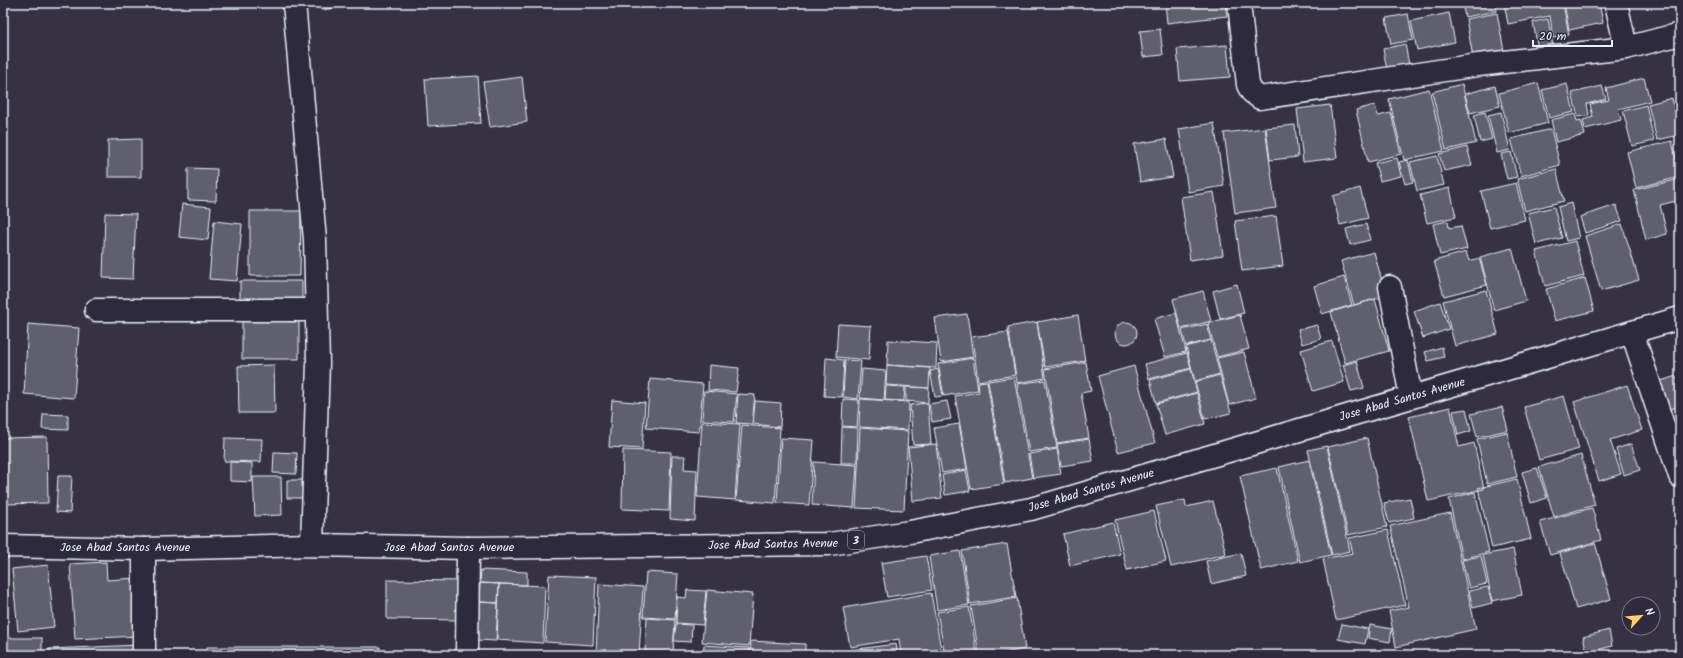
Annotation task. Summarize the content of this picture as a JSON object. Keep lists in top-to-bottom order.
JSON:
{
  "streets": {
    "main road": ["Jose Abad Santos Avenue", "3"]
  },
  "scale_bar": "20 m",
  "north": "top right"
}
